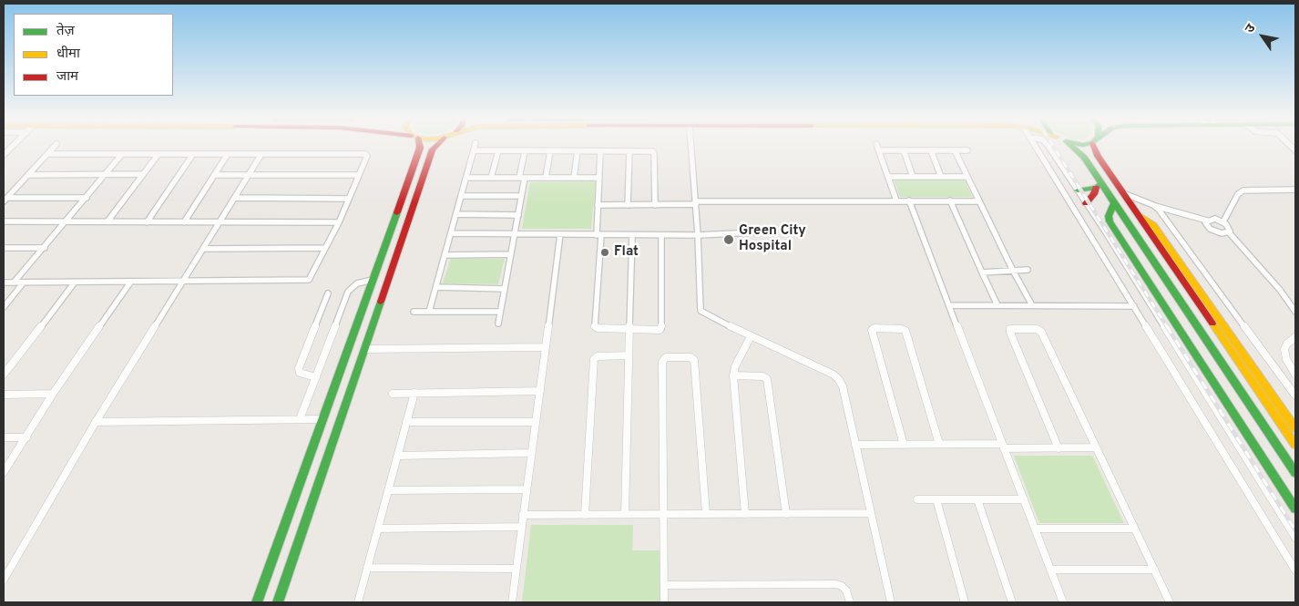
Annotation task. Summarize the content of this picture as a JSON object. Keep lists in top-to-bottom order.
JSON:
{
  "places": ["Green City Hospital", "Flat"],
  "legend": ["तेज़", "धीमा", "जाम"],
  "north": "top left"
}
